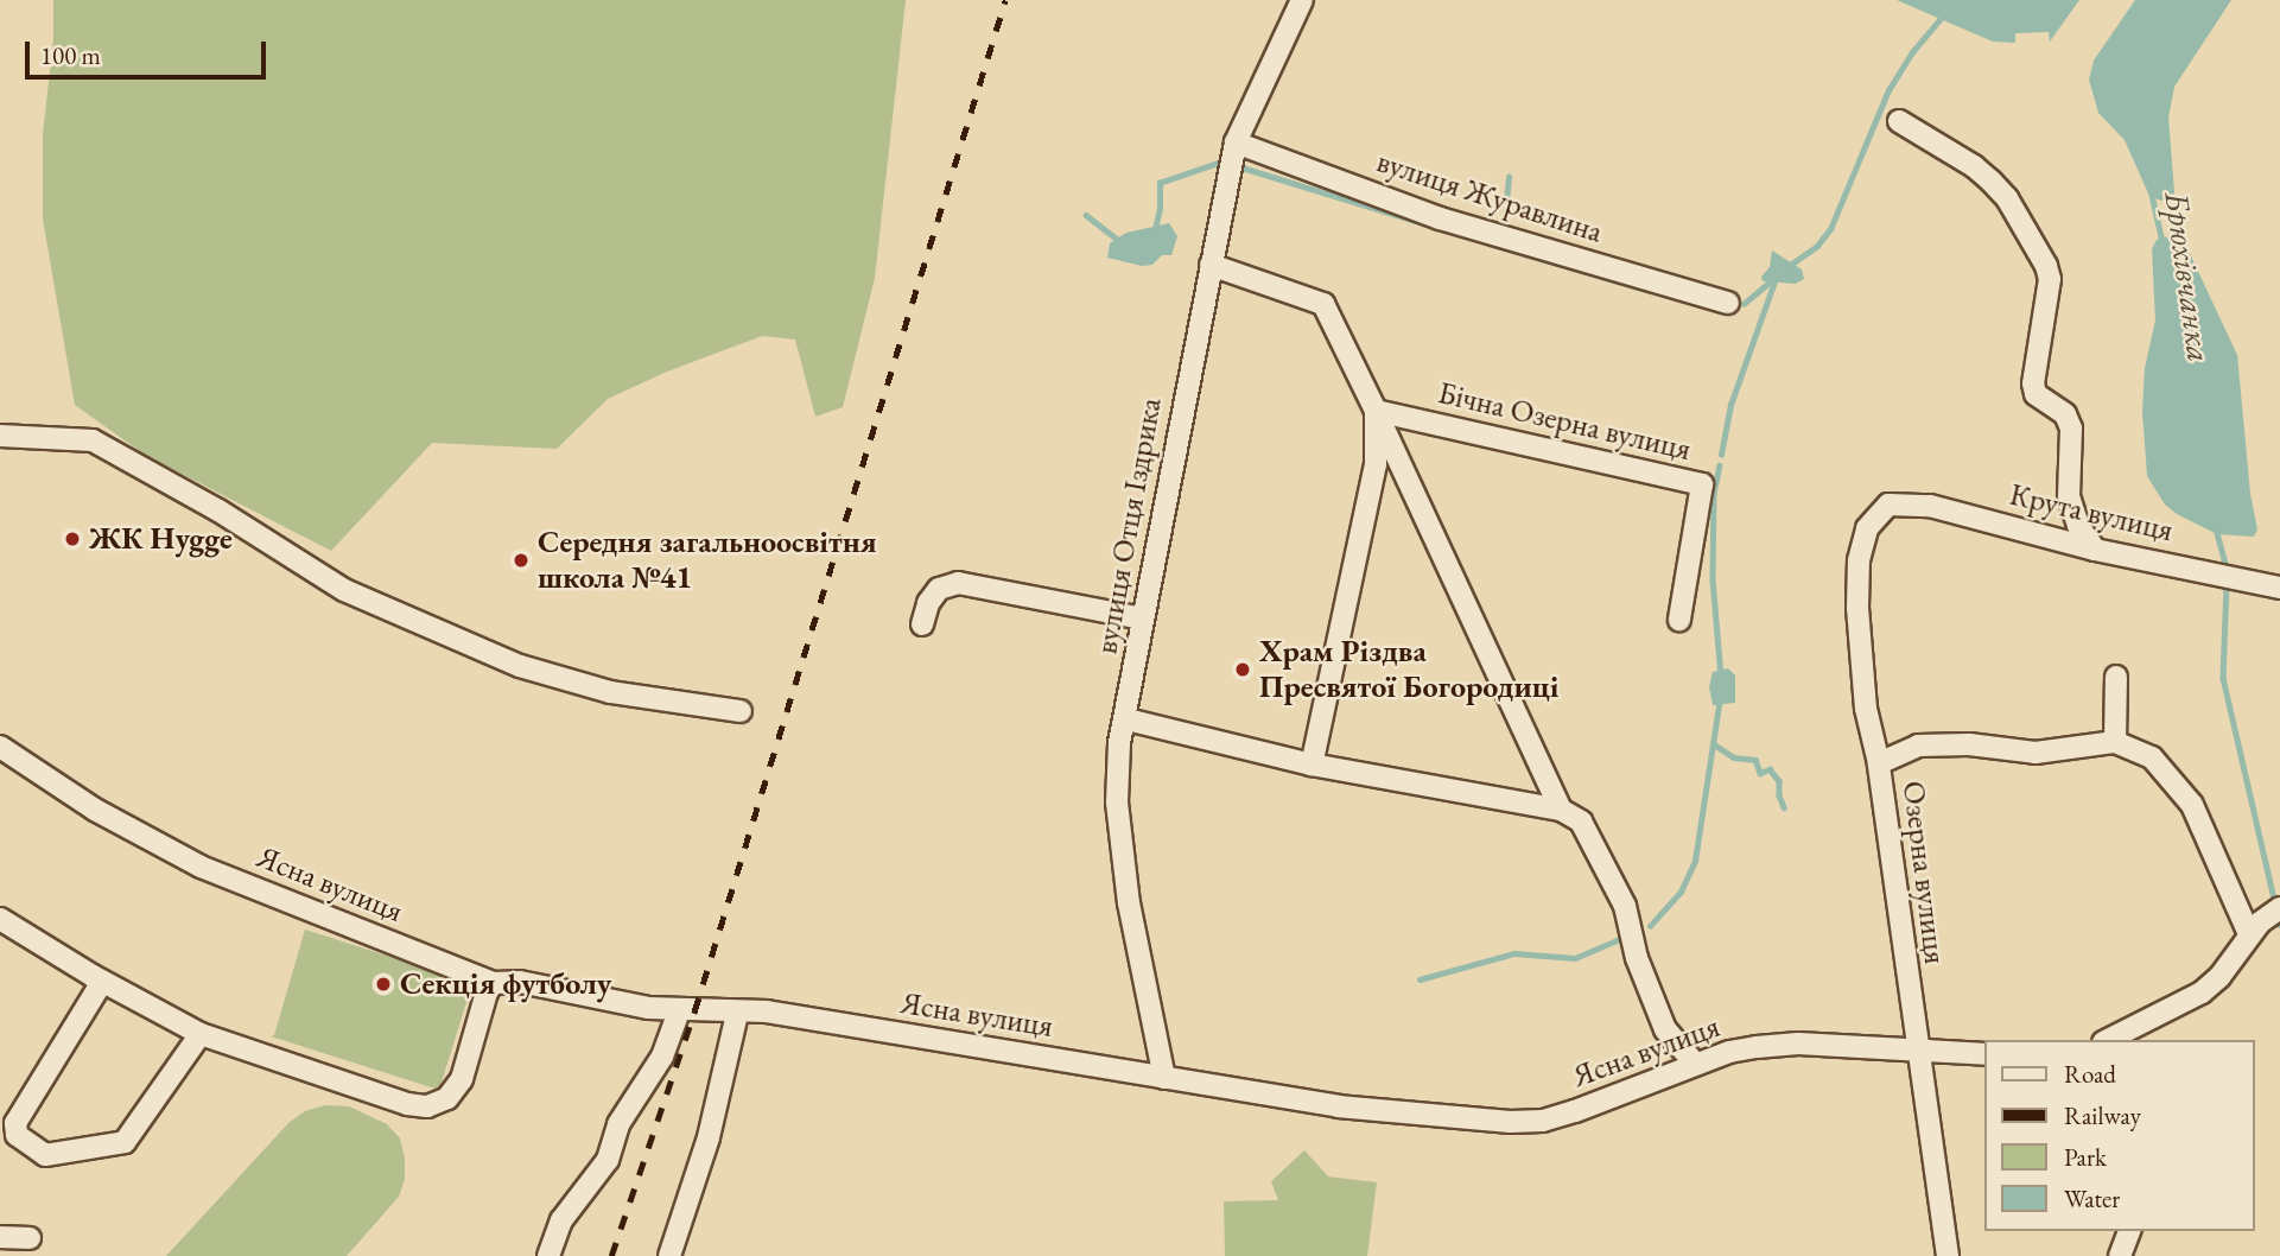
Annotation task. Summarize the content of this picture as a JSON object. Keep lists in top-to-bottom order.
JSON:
{
  "streets": {
    "street": [
      "вулиця Журавлина",
      "Бічна Озерна вулиця",
      "Крута вулиця",
      "вулиця Отця Іздрика",
      "Озерна вулиця",
      "Ясна вулиця"
    ]
  },
  "crossings": [
    ["вулиця Журавлина", "вулиця Отця Іздрика"],
    ["Крута вулиця", "Озерна вулиця"],
    ["вулиця Отця Іздрика", "Ясна вулиця"],
    ["Озерна вулиця", "Ясна вулиця"]
  ],
  "water": ["Брюхівчанка"],
  "places": [
    "ЖК Hygge",
    "Середня загальноосвітня школа №41",
    "Храм Різдва Пресвятої Богородиці",
    "Секція футболу"
  ],
  "legend": [
    "Road",
    "Railway",
    "Park",
    "Water"
  ],
  "scale_bar": "100 m"
}
